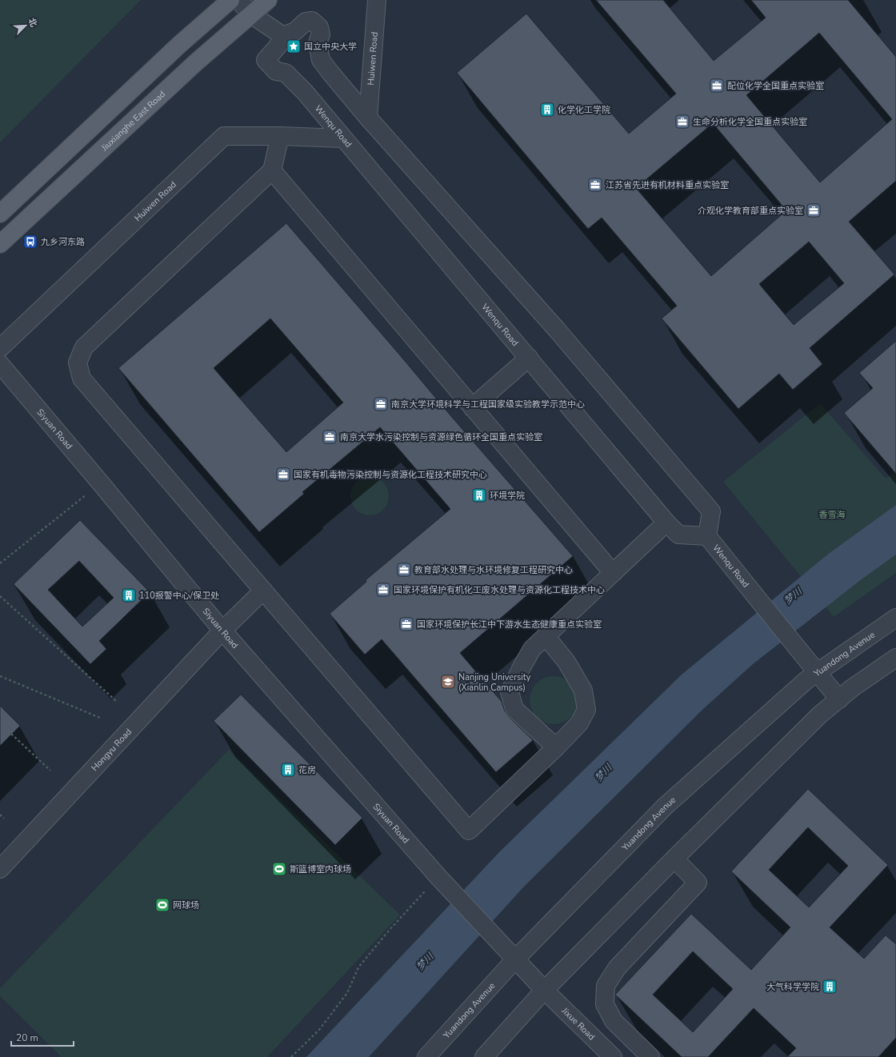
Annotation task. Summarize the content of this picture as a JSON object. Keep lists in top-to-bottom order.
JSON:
{
  "streets": {
    "main road": ["Jiuxianghe East Road"],
    "street": [
      "Huiwen Road",
      "Wenqu Road",
      "Siyuan Road",
      "Yuandong Avenue",
      "Hongyu Road",
      "Jixue Road"
    ]
  },
  "crossings": [
    ["Huiwen Road", "Wenqu Road"],
    ["Wenqu Road", "Yuandong Avenue"],
    ["Siyuan Road", "Hongyu Road"],
    ["Siyuan Road", "Jixue Road"],
    ["Yuandong Avenue", "Jixue Road"]
  ],
  "water": ["梦川"],
  "parks": ["香雪海"],
  "places": {
    "place": ["国立中央大学"],
    "office": [
      "配位化学全国重点实验室",
      "生命分析化学全国重点实验室",
      "江苏省先进有机材料重点实验室",
      "介观化学教育部重点实验室",
      "南京大学环境科学与工程国家级实验教学示范中心",
      "南京大学水污染控制与资源绿色循环全国重点实验室",
      "国家有机毒物污染控制与资源化工程技术研究中心",
      "教育部水处理与水环境修复工程研究中心",
      "国家环境保护有机化工废水处理与资源化工程技术中心",
      "国家环境保护长江中下游水生态健康重点实验室"
    ],
    "building": [
      "化学化工学院",
      "环境学院",
      "110报警中心/保卫处",
      "花房",
      "大气科学学院"
    ],
    "bus stop": ["九乡河东路"],
    "school or university": ["Nanjing University (Xianlin Campus)"],
    "sports": ["斯篮博室内球场", "网球场"]
  },
  "scale_bar": "20 m",
  "north": "top right"
}
